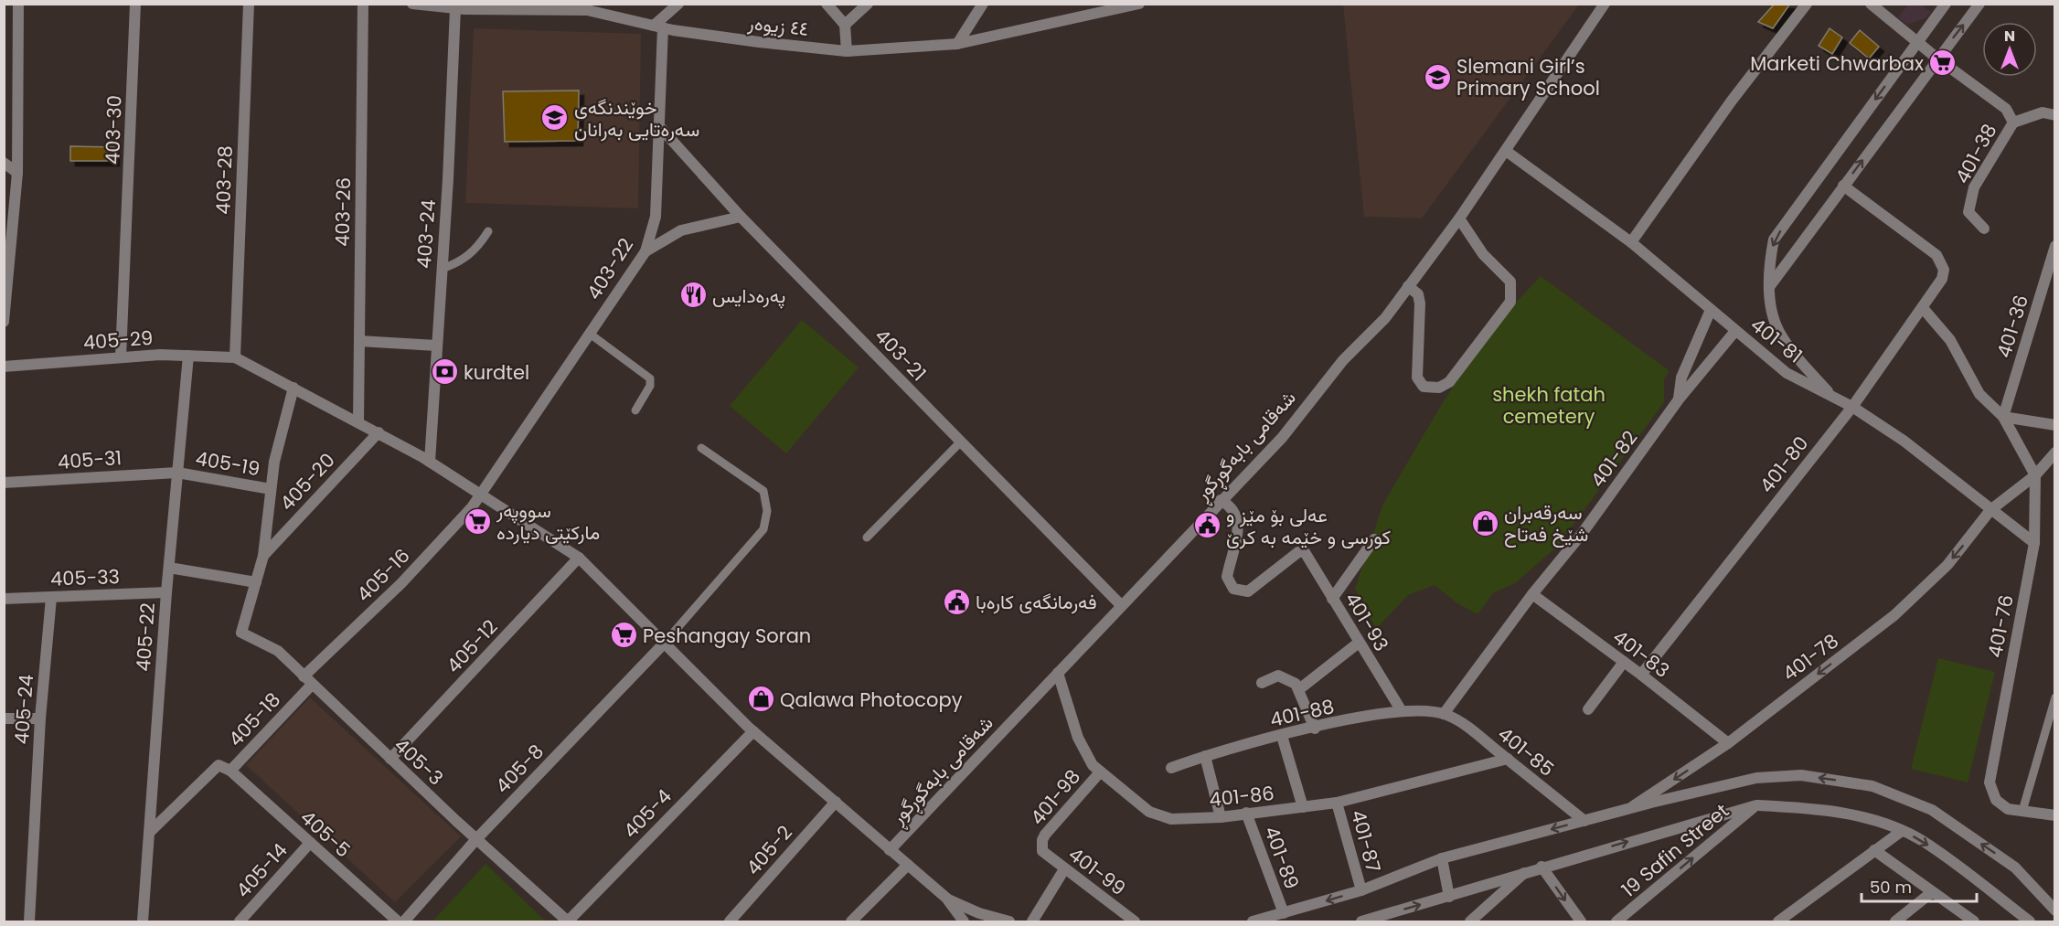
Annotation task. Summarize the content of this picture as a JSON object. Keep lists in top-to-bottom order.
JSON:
{
  "streets": {
    "street": [
      "٤٤ زیوەر",
      "403-30",
      "401-38",
      "403-28",
      "403-26",
      "403-24",
      "403-22",
      "401-36",
      "405-29",
      "401-81",
      "403-21",
      "شەقامی بابەگوڕگوڕ",
      "401-82",
      "405-31",
      "405-19",
      "401-80",
      "405-20",
      "405-16",
      "405-33",
      "401-93",
      "401-76",
      "405-22",
      "405-12",
      "401-83",
      "401-78",
      "405-24",
      "401-88",
      "405-18",
      "401-85",
      "405-3",
      "405-8",
      "401-86",
      "401-98",
      "405-4",
      "405-5",
      "401-87",
      "405-2",
      "19 Safin Street",
      "401-89",
      "405-14",
      "401-99"
    ]
  },
  "crossings": [
    ["٤٤ زیوەر", "403-24"],
    ["٤٤ زیوەر", "403-22"],
    ["403-30", "405-29"],
    ["403-28", "405-29"],
    ["403-22", "403-21"],
    ["403-22", "405-16"],
    ["405-29", "405-22"],
    ["401-81", "شەقامی بابەگوڕگوڕ"],
    ["401-81", "401-82"],
    ["401-81", "401-80"],
    ["401-81", "401-76"],
    ["401-81", "401-78"],
    ["403-21", "شەقامی بابەگوڕگوڕ"],
    ["شەقامی بابەگوڕگوڕ", "401-93"],
    ["شەقامی بابەگوڕگوڕ", "401-86"],
    ["401-82", "401-83"],
    ["401-82", "401-88"],
    ["401-82", "401-85"],
    ["405-31", "405-19"],
    ["405-31", "405-22"],
    ["405-19", "405-22"],
    ["401-80", "401-83"],
    ["405-16", "405-18"],
    ["405-16", "405-3"],
    ["405-33", "405-22"],
    ["405-33", "405-24"],
    ["401-93", "401-88"],
    ["401-76", "401-78"],
    ["405-22", "405-18"],
    ["405-12", "405-3"],
    ["401-83", "401-78"],
    ["401-88", "401-85"],
    ["405-18", "405-3"],
    ["405-18", "405-5"],
    ["401-85", "401-86"],
    ["405-3", "405-8"],
    ["405-3", "405-4"],
    ["401-86", "401-98"],
    ["401-86", "401-87"],
    ["401-86", "401-89"],
    ["401-98", "401-99"],
    ["405-5", "405-14"]
  ],
  "one_way": ["401-78"],
  "parks": ["shekh fatah cemetery"],
  "places": {
    "supermarket": ["Marketi Chwarbax", "سووپەر مارکێتی دیاردە", "Peshangay Soran"],
    "school or university": ["Slemani Girl’s Primary School", "خوێندنگەی سەرەتایی بەرانان"],
    "restaurant": ["پەرەدایس"],
    "bank": ["kurdtel"],
    "shop": ["سەرقەبران شێخ فەتاح", "Qalawa Photocopy"],
    "public building": ["عەلی بۆ مێز و کورسی و خێمە بە کرێ", "فەرمانگەی کارەبا"]
  },
  "scale_bar": "50 m",
  "north": "top"
}
